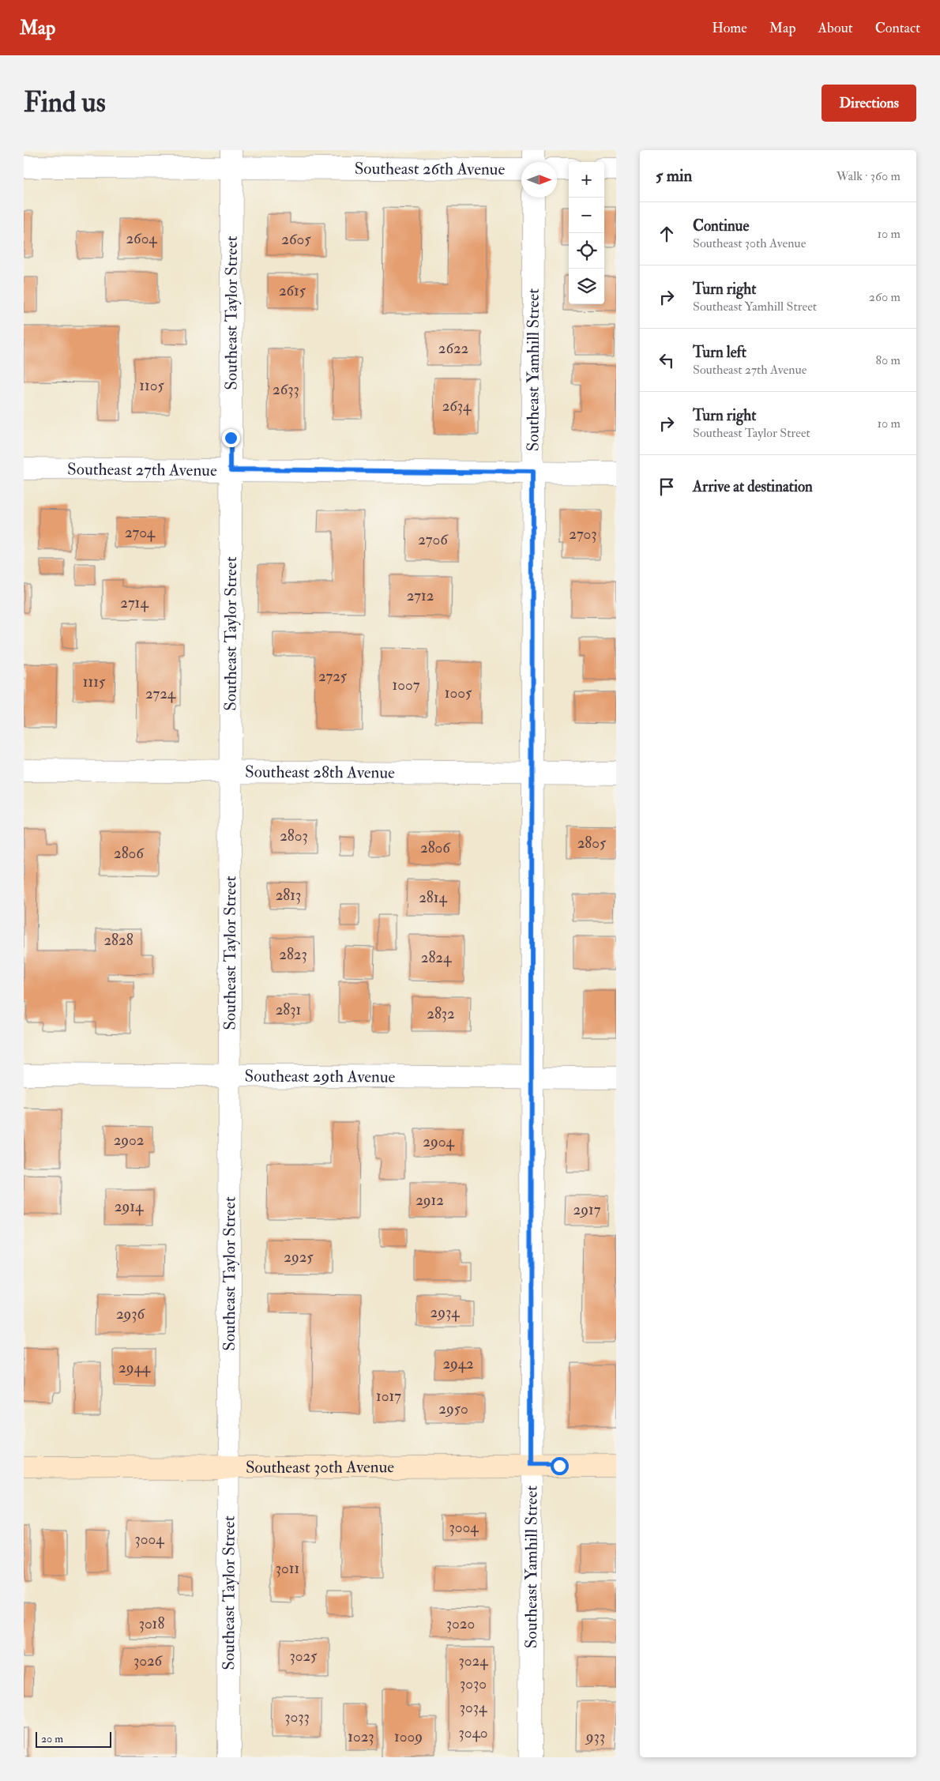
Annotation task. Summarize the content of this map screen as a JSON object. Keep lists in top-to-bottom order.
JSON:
{
  "streets": {
    "street": [
      "Southeast 26th Avenue",
      "Southeast Taylor Street",
      "Southeast Yamhill Street",
      "Southeast 27th Avenue",
      "Southeast 28th Avenue",
      "Southeast 29th Avenue",
      "Southeast 30th Avenue"
    ]
  },
  "crossings": [
    ["Southeast 26th Avenue", "Southeast Taylor Street"],
    ["Southeast Taylor Street", "Southeast 27th Avenue"],
    ["Southeast Taylor Street", "Southeast 28th Avenue"],
    ["Southeast Taylor Street", "Southeast 29th Avenue"],
    ["Southeast Taylor Street", "Southeast 30th Avenue"],
    ["Southeast Yamhill Street", "Southeast 27th Avenue"],
    ["Southeast Yamhill Street", "Southeast 28th Avenue"],
    ["Southeast Yamhill Street", "Southeast 29th Avenue"],
    ["Southeast Yamhill Street", "Southeast 30th Avenue"]
  ],
  "house_numbers": [
    "2604",
    "2605",
    "2615",
    "2622",
    "1105",
    "2633",
    "2634",
    "2704",
    "2703",
    "2706",
    "2712",
    "2714",
    "2725",
    "1115",
    "1007",
    "1005",
    "2724",
    "2803",
    "2805",
    "2806",
    "2806",
    "2813",
    "2814",
    "2828",
    "2823",
    "2824",
    "2831",
    "2832",
    "2902",
    "2904",
    "2912",
    "2914",
    "2917",
    "2925",
    "2934",
    "2936",
    "2942",
    "2944",
    "1017",
    "2950",
    "3004",
    "3004",
    "3011",
    "3018",
    "3020",
    "3025",
    "3026",
    "3024",
    "3030",
    "3034",
    "3033",
    "3040",
    "1023",
    "1009",
    "933"
  ],
  "scale_bar": "20 m",
  "north": "right",
  "page": {
    "header": "Map",
    "nav": [
      "Home",
      "Map",
      "About",
      "Contact"
    ],
    "buttons": "Directions",
    "title": "Find us",
    "heading": ["5 min", "Walk · 360 m"],
    "map_buttons": ["+", "−"],
    "list": [
      ["Continue", "Southeast 30th Avenue", "10 m"],
      ["Turn right", "Southeast Yamhill Street", "260 m"],
      ["Turn left", "Southeast 27th Avenue", "80 m"],
      ["Turn right", "Southeast Taylor Street", "10 m"],
      "Arrive at destination"
    ],
    "scale": "20 m"
  }
}
